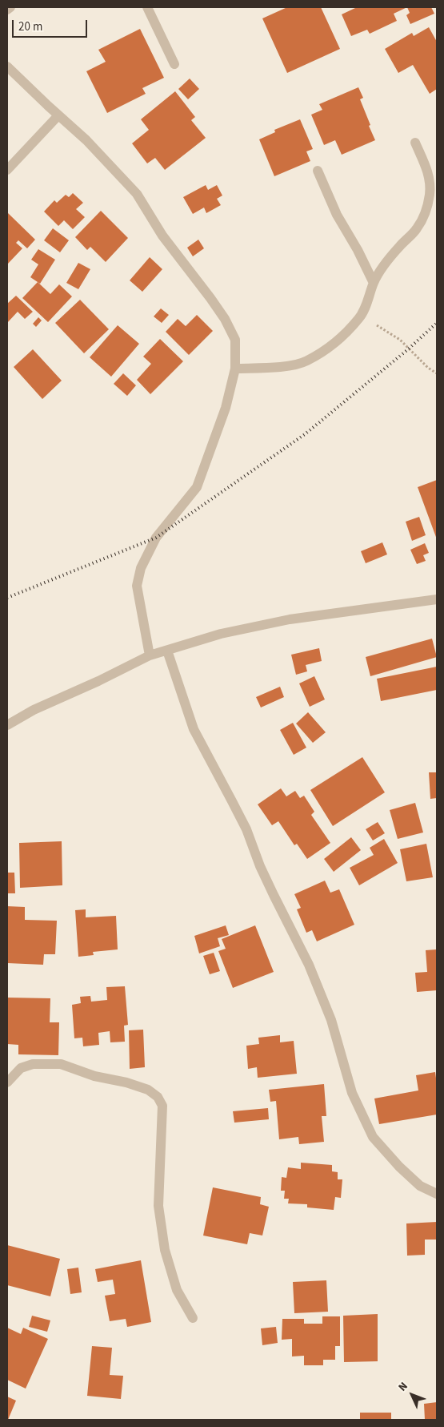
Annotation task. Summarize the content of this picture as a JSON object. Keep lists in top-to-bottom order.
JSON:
{
  "scale_bar": "20 m",
  "north": "top left"
}
